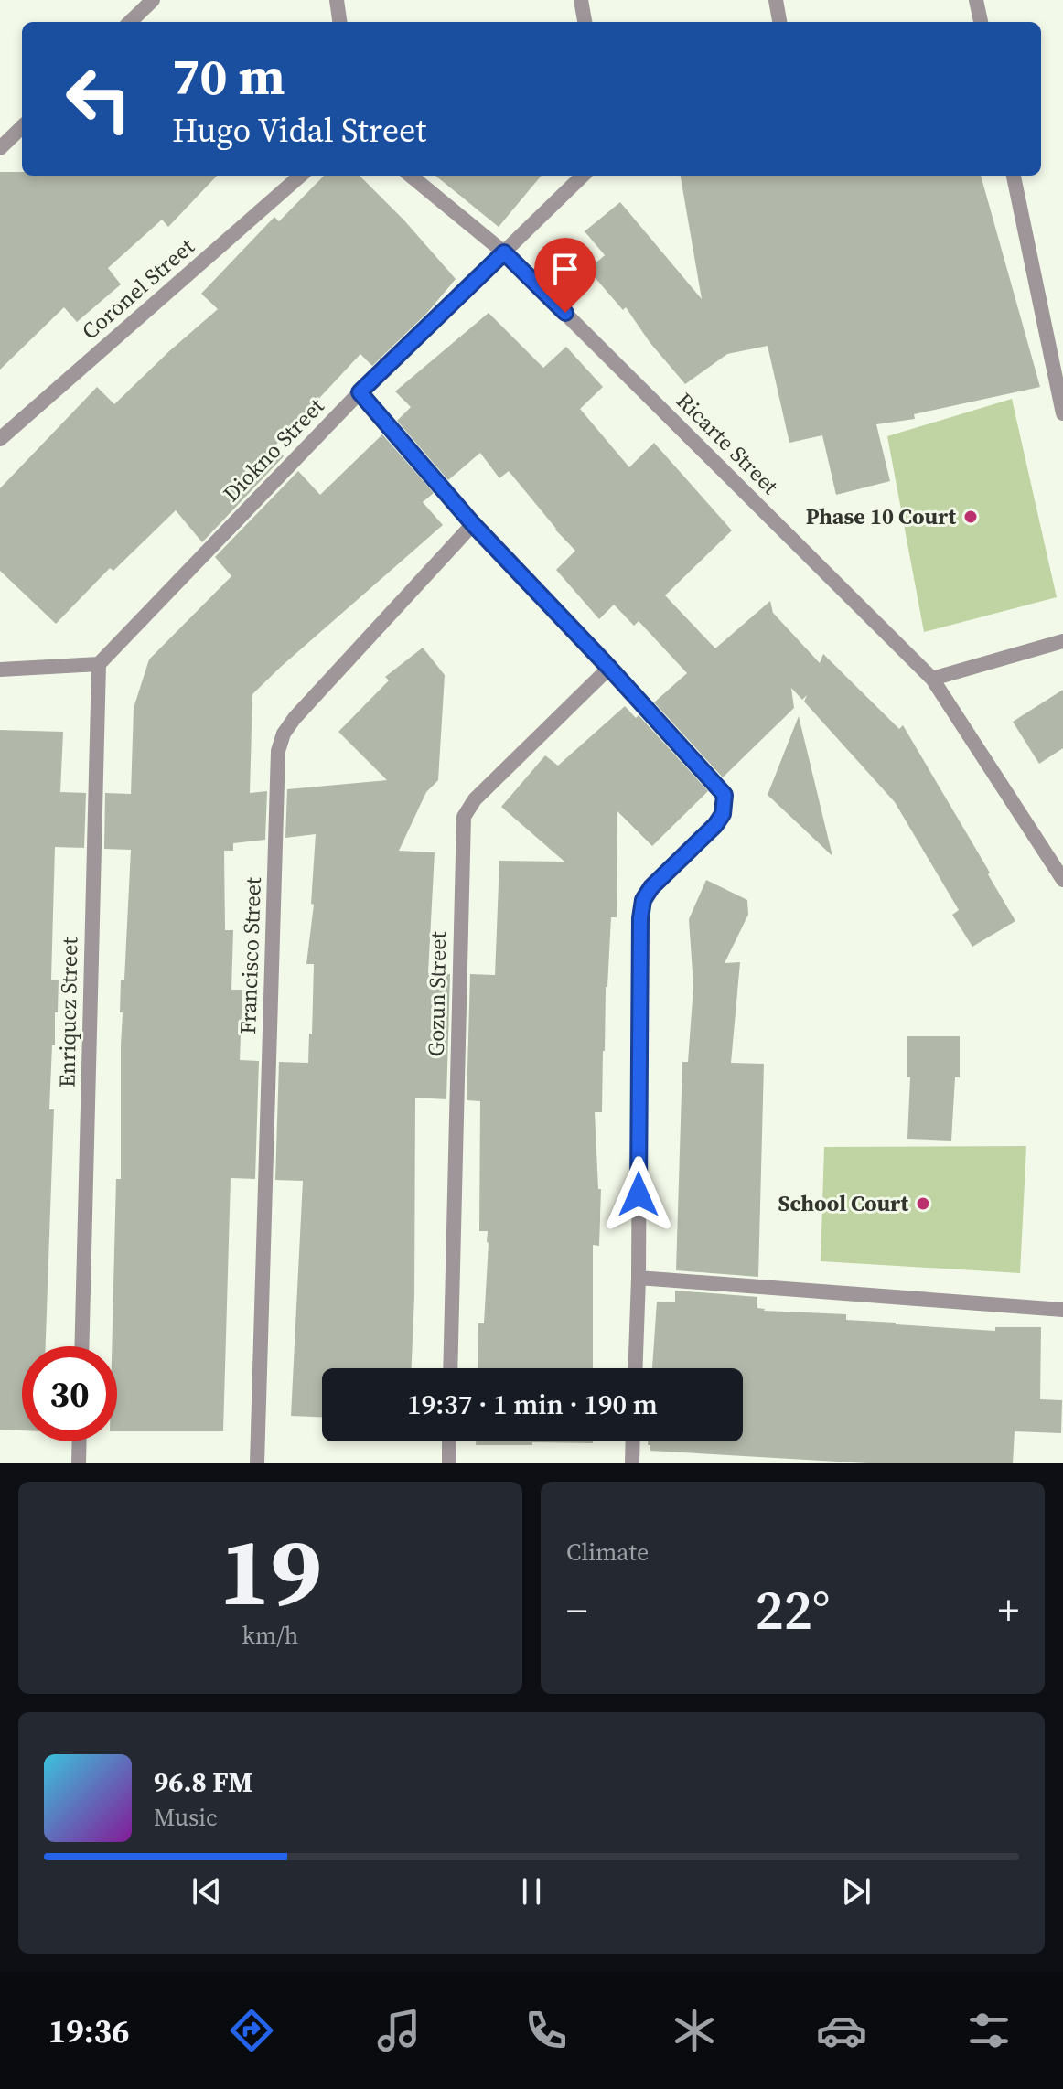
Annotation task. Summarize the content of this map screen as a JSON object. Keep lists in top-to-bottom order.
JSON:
{
  "streets": {
    "street": [
      "Coronel Street",
      "Ricarte Street",
      "Diokno Street",
      "Francisco Street",
      "Gozun Street",
      "Enriquez Street"
    ]
  },
  "crossings": [
    ["Ricarte Street", "Diokno Street"],
    ["Diokno Street", "Enriquez Street"]
  ],
  "places": ["Phase 10 Court", "School Court"],
  "page": {
    "turn": ["70 m", "Hugo Vidal Street"],
    "limit": "30",
    "trip": "19:37 · 1 min · 190 m",
    "tile": [
      ["19", "km/h"],
      "Climate"
    ],
    "heat": ["−", "22°", "+"],
    "song": ["96.8 FM", "Music"],
    "tabs": "19:36"
  }
}
